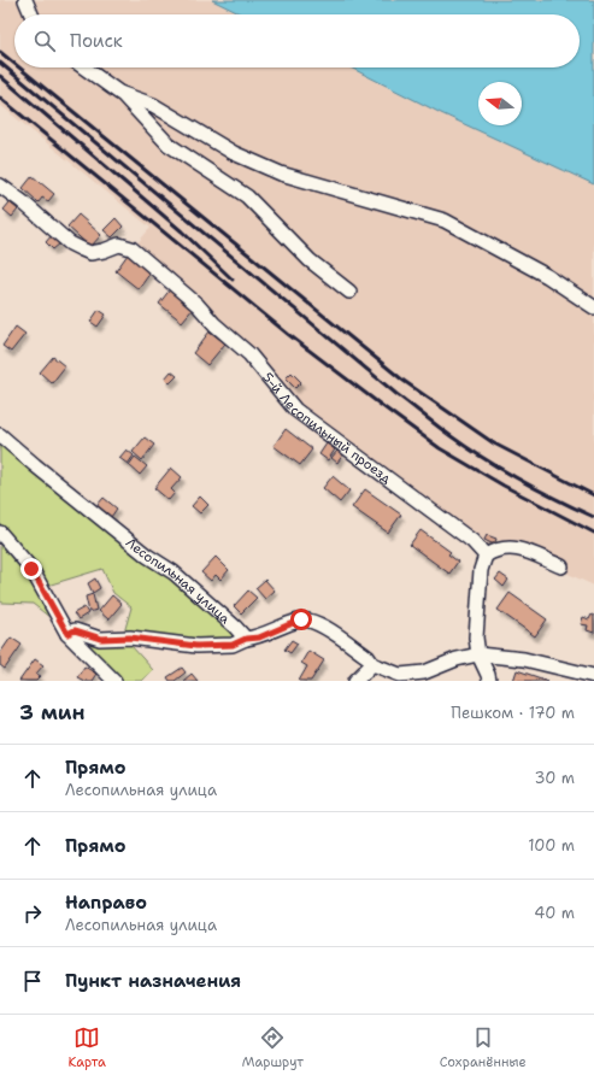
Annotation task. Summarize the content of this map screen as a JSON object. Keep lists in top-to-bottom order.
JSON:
{
  "streets": {
    "street": ["5-й Лесопильный проезд", "Лесопильная улица"]
  },
  "north": "left",
  "page": {
    "search": "Поиск",
    "heading": ["3 мин", "Пешком · 170 m"],
    "list": [
      ["Прямо", "Лесопильная улица", "30 m"],
      ["Прямо", "100 m"],
      ["Направо", "Лесопильная улица", "40 m"],
      "Пункт назначения"
    ],
    "nav": ["Карта", "Маршрут", "Сохранённые"]
  }
}
